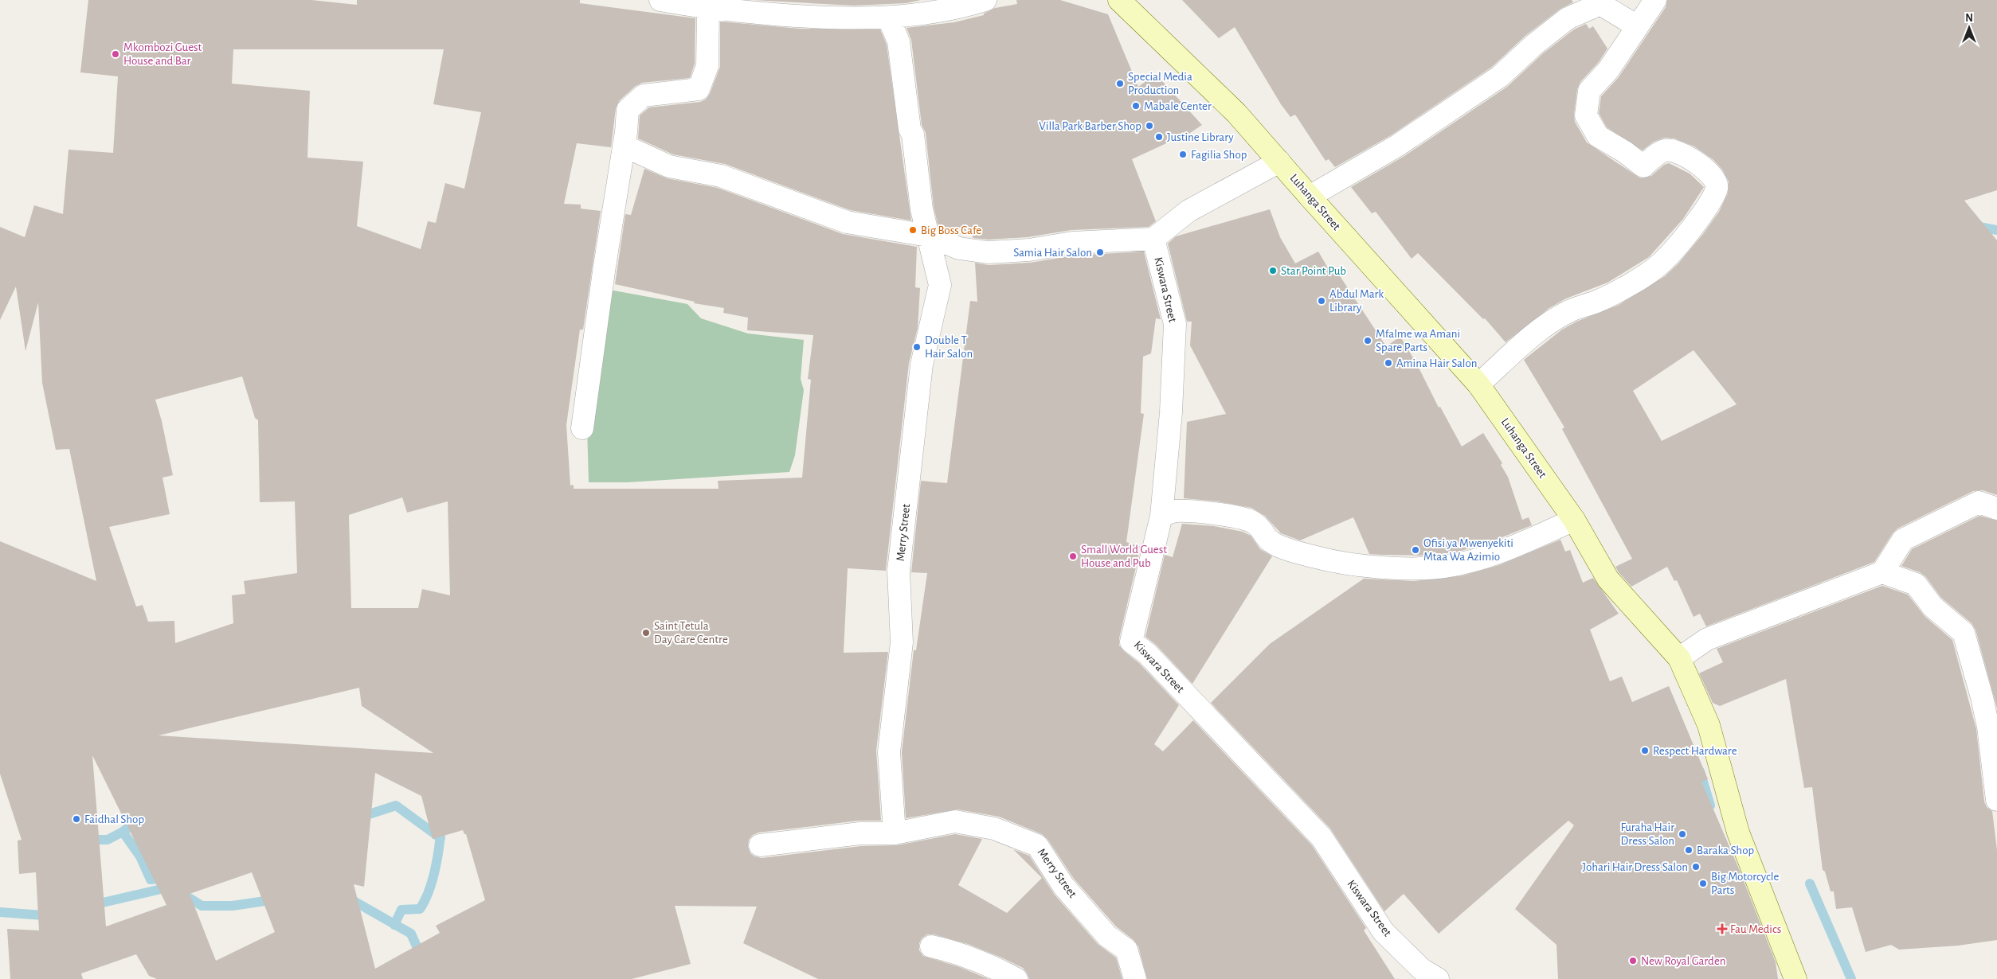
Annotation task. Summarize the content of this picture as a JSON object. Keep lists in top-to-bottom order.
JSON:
{
  "streets": {
    "street": ["Luhanga Street", "Kiswara Street", "Merry Street"]
  },
  "places": {
    "other": [
      "Mkombozi Guest House and Bar",
      "Special Media Production",
      "Mabale Center",
      "Villa Park Barber Shop",
      "Justine Library",
      "Fagilia Shop",
      "Big Boss Cafe",
      "Samia Hair Salon",
      "Star Point Pub",
      "Abdul Mark Library",
      "Mfalme wa Amani Spare Parts",
      "Double T Hair Salon",
      "Amina Hair Salon",
      "Ofisi ya Mwenyekiti Mtaa Wa Azimio",
      "Small World Guest House and Pub",
      "Saint Tetula Day Care Centre",
      "Respect Hardware",
      "Faidhal Shop",
      "Furaha Hair Dress Salon",
      "Baraka Shop",
      "Johari Hair Dress Salon",
      "Big Motorcycle Parts",
      "New Royal Garden"
    ],
    "health": ["Fau Medics"]
  },
  "north": "top"
}
